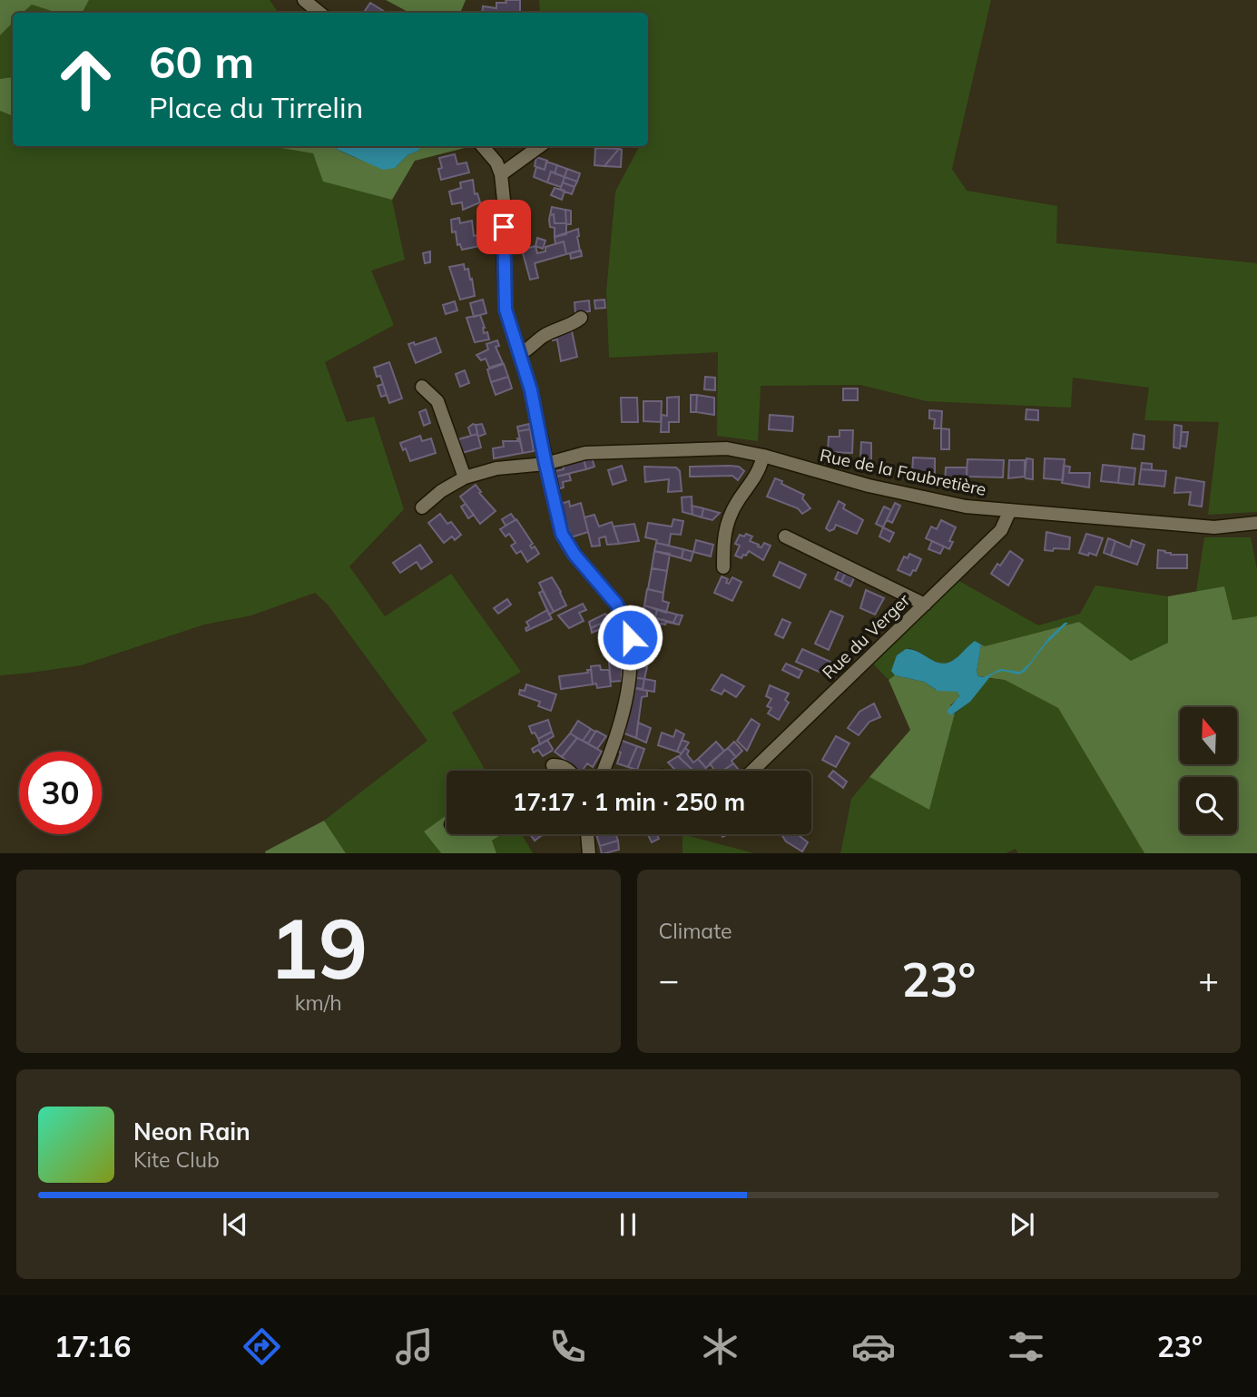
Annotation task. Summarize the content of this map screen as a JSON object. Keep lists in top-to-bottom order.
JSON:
{
  "streets": {
    "street": ["Rue de la Faubretière", "Rue du Verger"]
  },
  "crossings": [
    ["Rue de la Faubretière", "Rue du Verger"]
  ],
  "north": "top",
  "page": {
    "turn": ["60 m", "Place du Tirrelin"],
    "limit": "30",
    "trip": "17:17 · 1 min · 250 m",
    "tile": [
      ["19", "km/h"],
      "Climate"
    ],
    "heat": ["−", "23°", "+"],
    "song": ["Neon Rain", "Kite Club"],
    "tabs": ["17:16", "23°"]
  }
}
